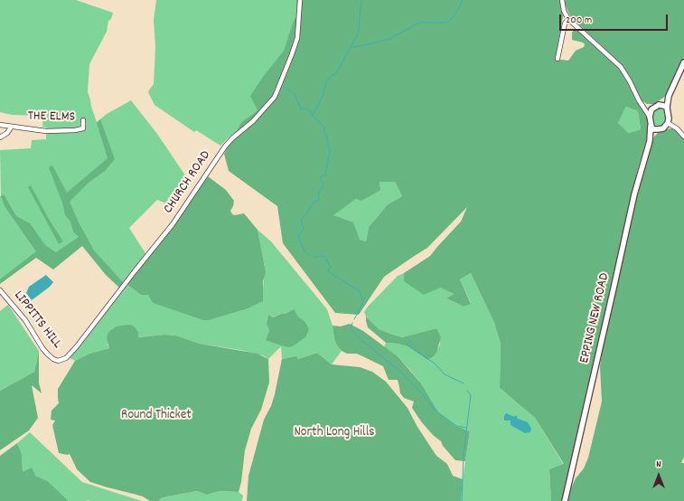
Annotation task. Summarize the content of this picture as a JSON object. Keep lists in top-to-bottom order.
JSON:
{
  "streets": {
    "main road": ["EPPING NEW ROAD"],
    "street": ["THE ELMS", "CHURCH ROAD", "LIPPITTS HILL"]
  },
  "crossings": [
    ["CHURCH ROAD", "LIPPITTS HILL"]
  ],
  "parks": ["Round Thicket", "North Long Hills"],
  "scale_bar": "200 m",
  "north": "top"
}
